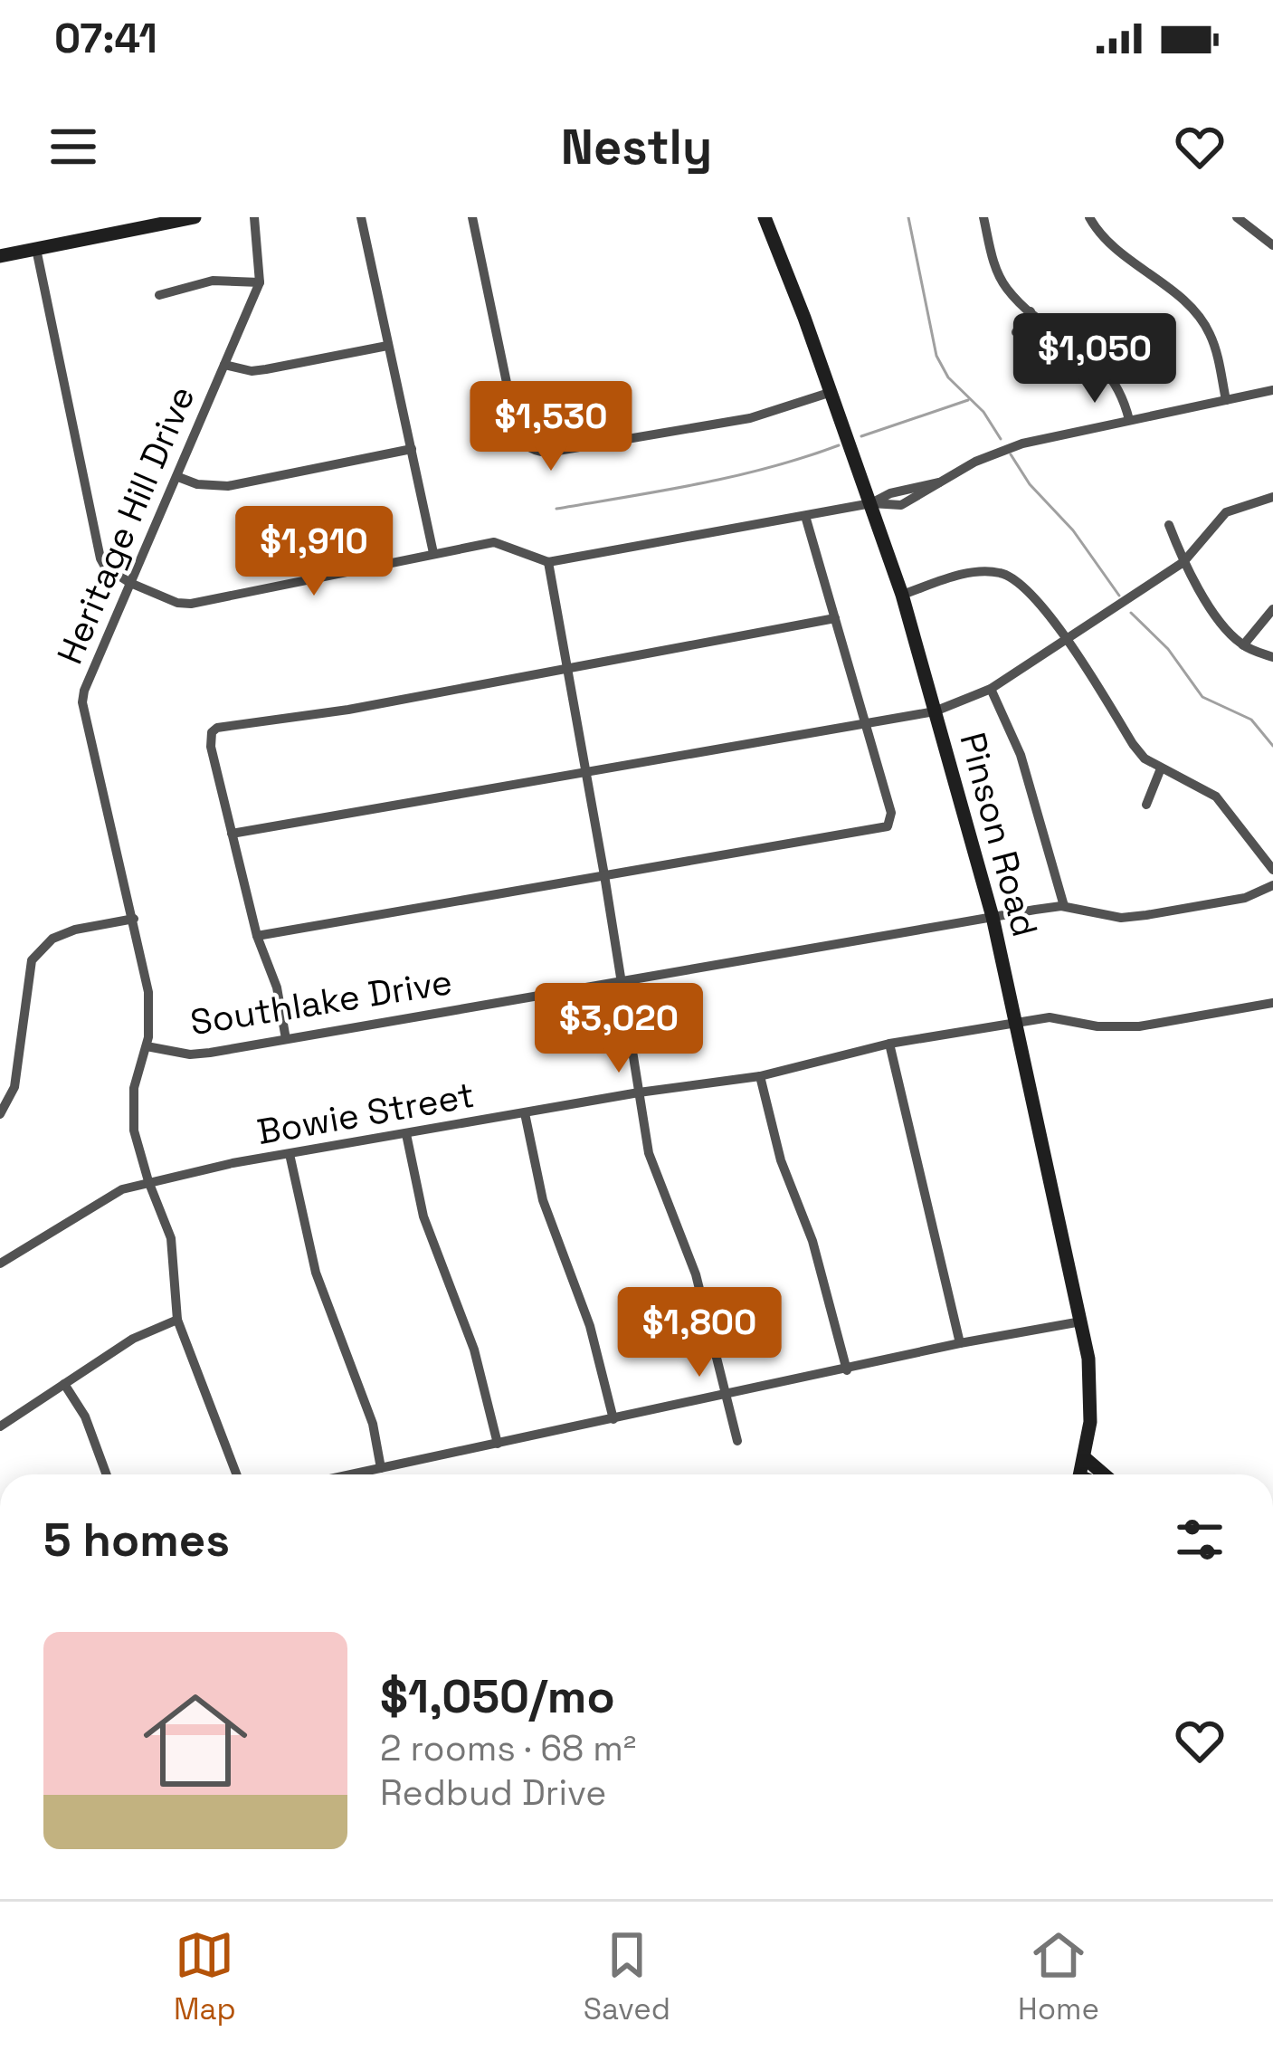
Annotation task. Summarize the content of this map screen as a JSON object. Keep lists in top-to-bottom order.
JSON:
{
  "streets": {
    "main road": ["Pinson Road"],
    "street": ["Heritage Hill Drive", "Southlake Drive", "Bowie Street"]
  },
  "crossings": [
    ["Heritage Hill Drive", "Southlake Drive"],
    ["Heritage Hill Drive", "Bowie Street"],
    ["Pinson Road", "Southlake Drive"],
    ["Pinson Road", "Bowie Street"]
  ],
  "page": {
    "status": "07:41",
    "header": "Nestly",
    "price": [
      "$1,050",
      "$1,530",
      "$1,910",
      "$3,020",
      "$1,800"
    ],
    "heading": "5 homes",
    "list": [
      {
        "name": "$1,050/mo",
        "note": "2 rooms · 68 m² · Redbud Drive"
      }
    ],
    "tabs": ["Map", "Saved", "Home"]
  }
}
